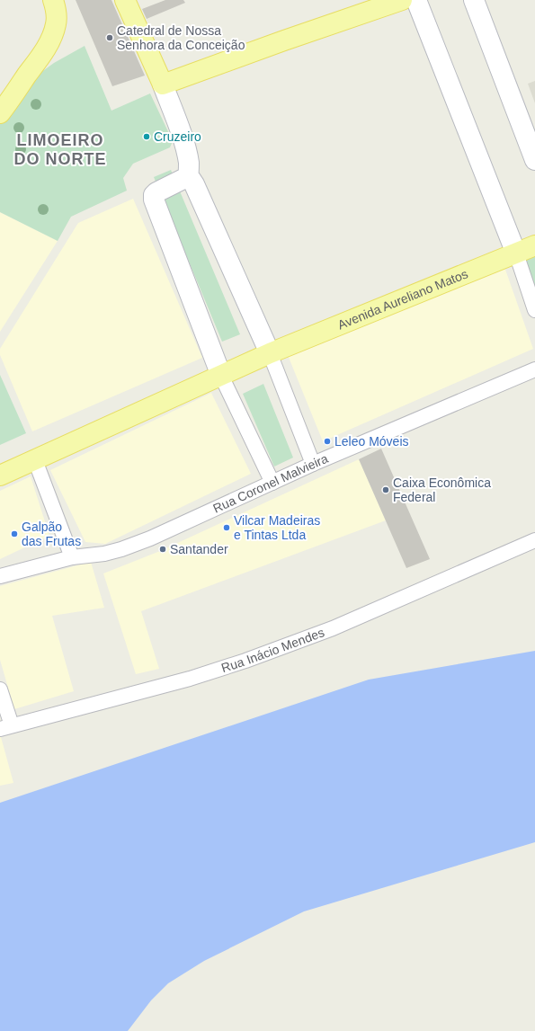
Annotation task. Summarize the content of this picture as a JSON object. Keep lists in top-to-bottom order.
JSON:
{
  "streets": {
    "main road": ["Avenida Aureliano Matos"],
    "street": ["Rua Coronel Malvieira", "Rua Inácio Mendes"]
  },
  "districts": ["LIMOEIRO DO NORTE"],
  "places": [
    "Catedral de Nossa Senhora da Conceição",
    "Cruzeiro",
    "Leleo Móveis",
    "Caixa Econômica Federal",
    "Vilcar Madeiras e Tintas Ltda",
    "Galpão das Frutas",
    "Santander"
  ]
}
